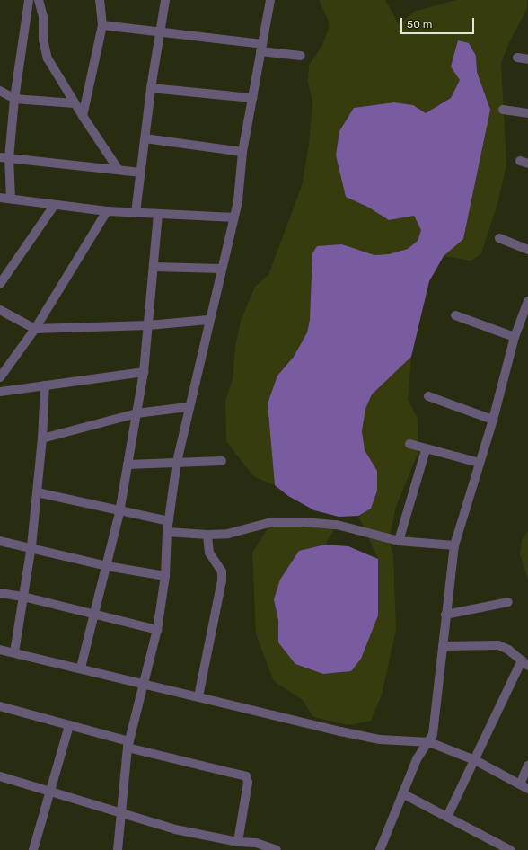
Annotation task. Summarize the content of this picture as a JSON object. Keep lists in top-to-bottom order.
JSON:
{
  "scale_bar": "50 m"
}
